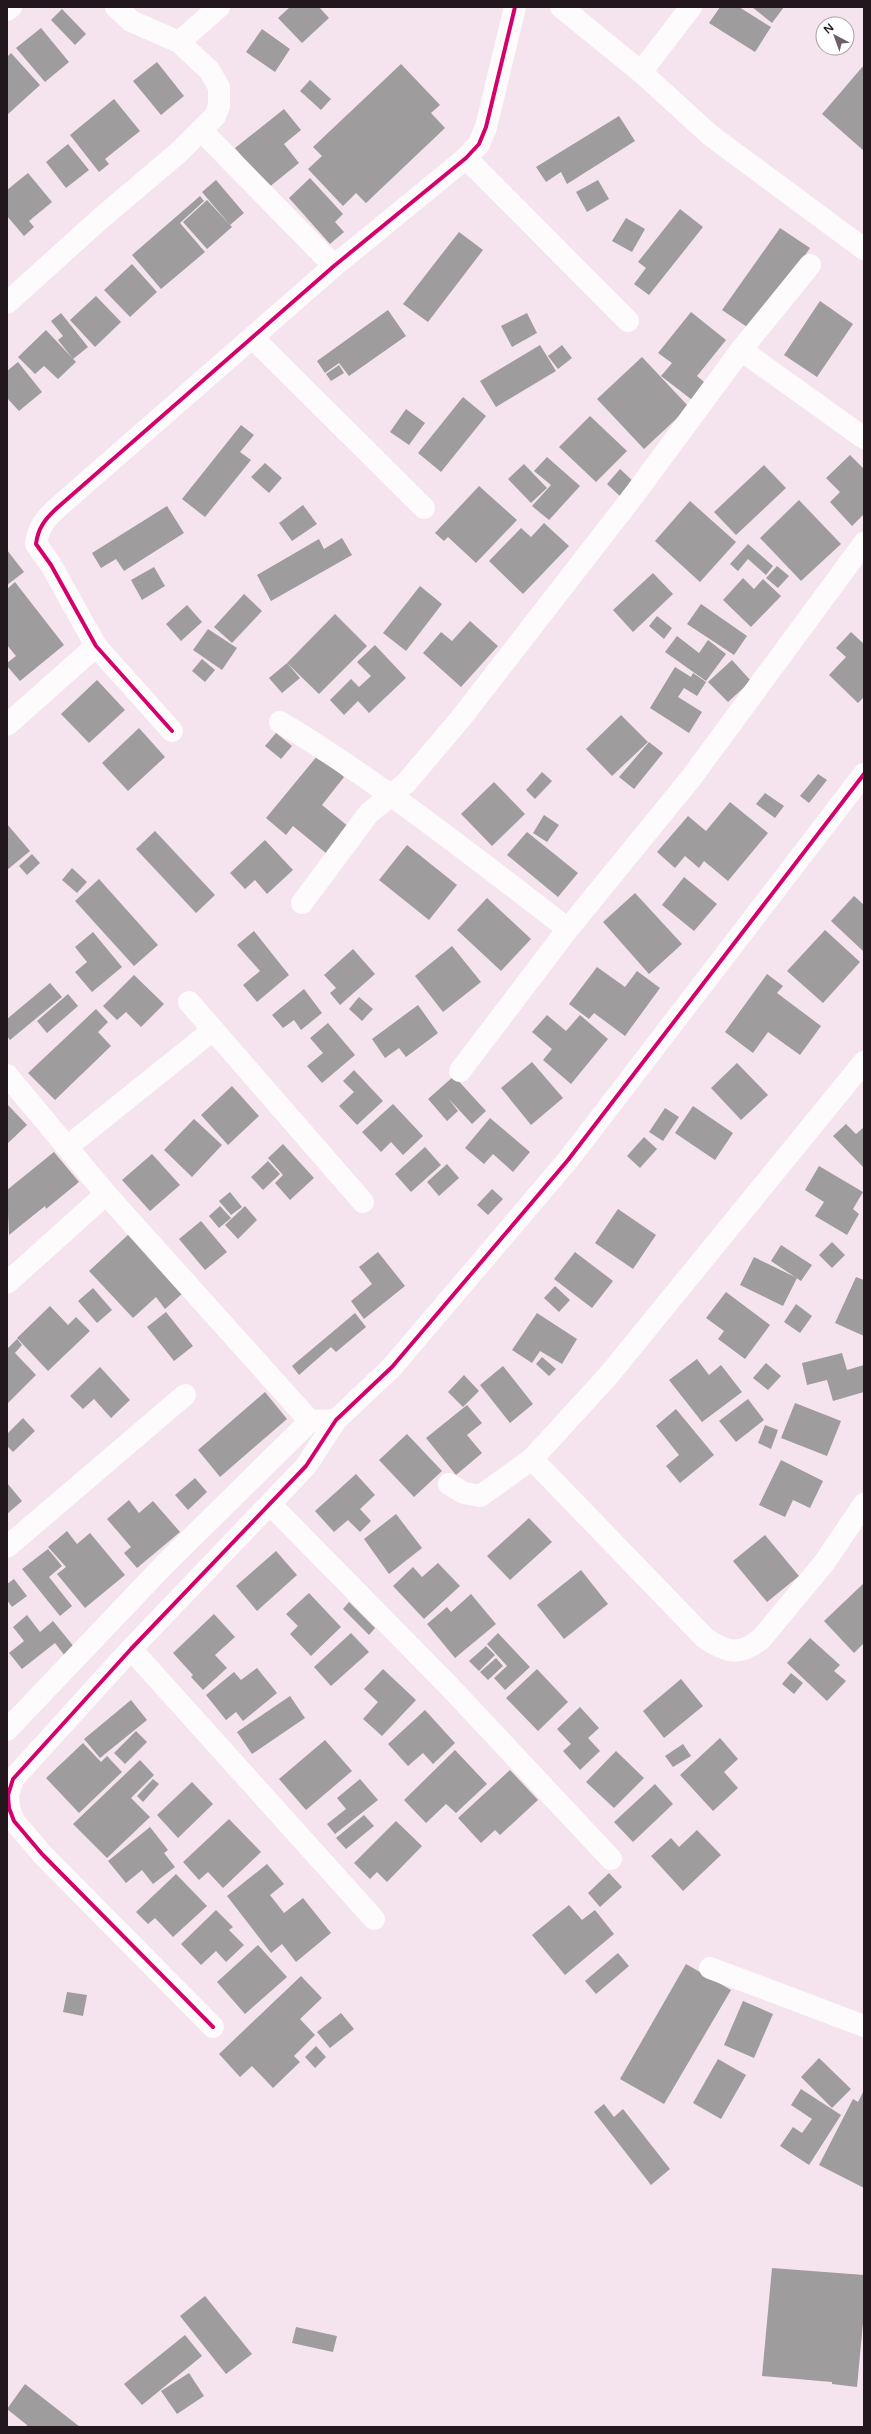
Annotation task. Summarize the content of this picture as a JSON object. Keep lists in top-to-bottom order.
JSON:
{
  "north": "top left"
}
